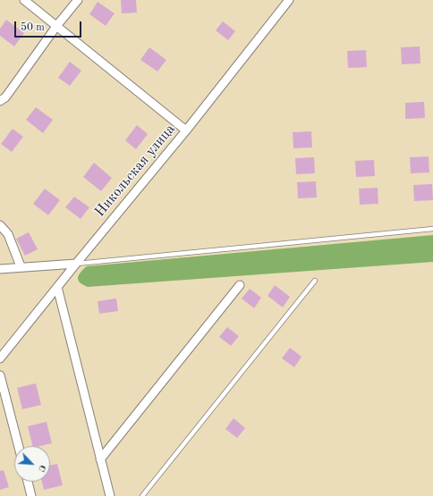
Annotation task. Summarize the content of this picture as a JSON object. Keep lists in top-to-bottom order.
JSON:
{
  "streets": {
    "street": ["Никольская улица"]
  },
  "scale_bar": "50 m",
  "north": "bottom right"
}
